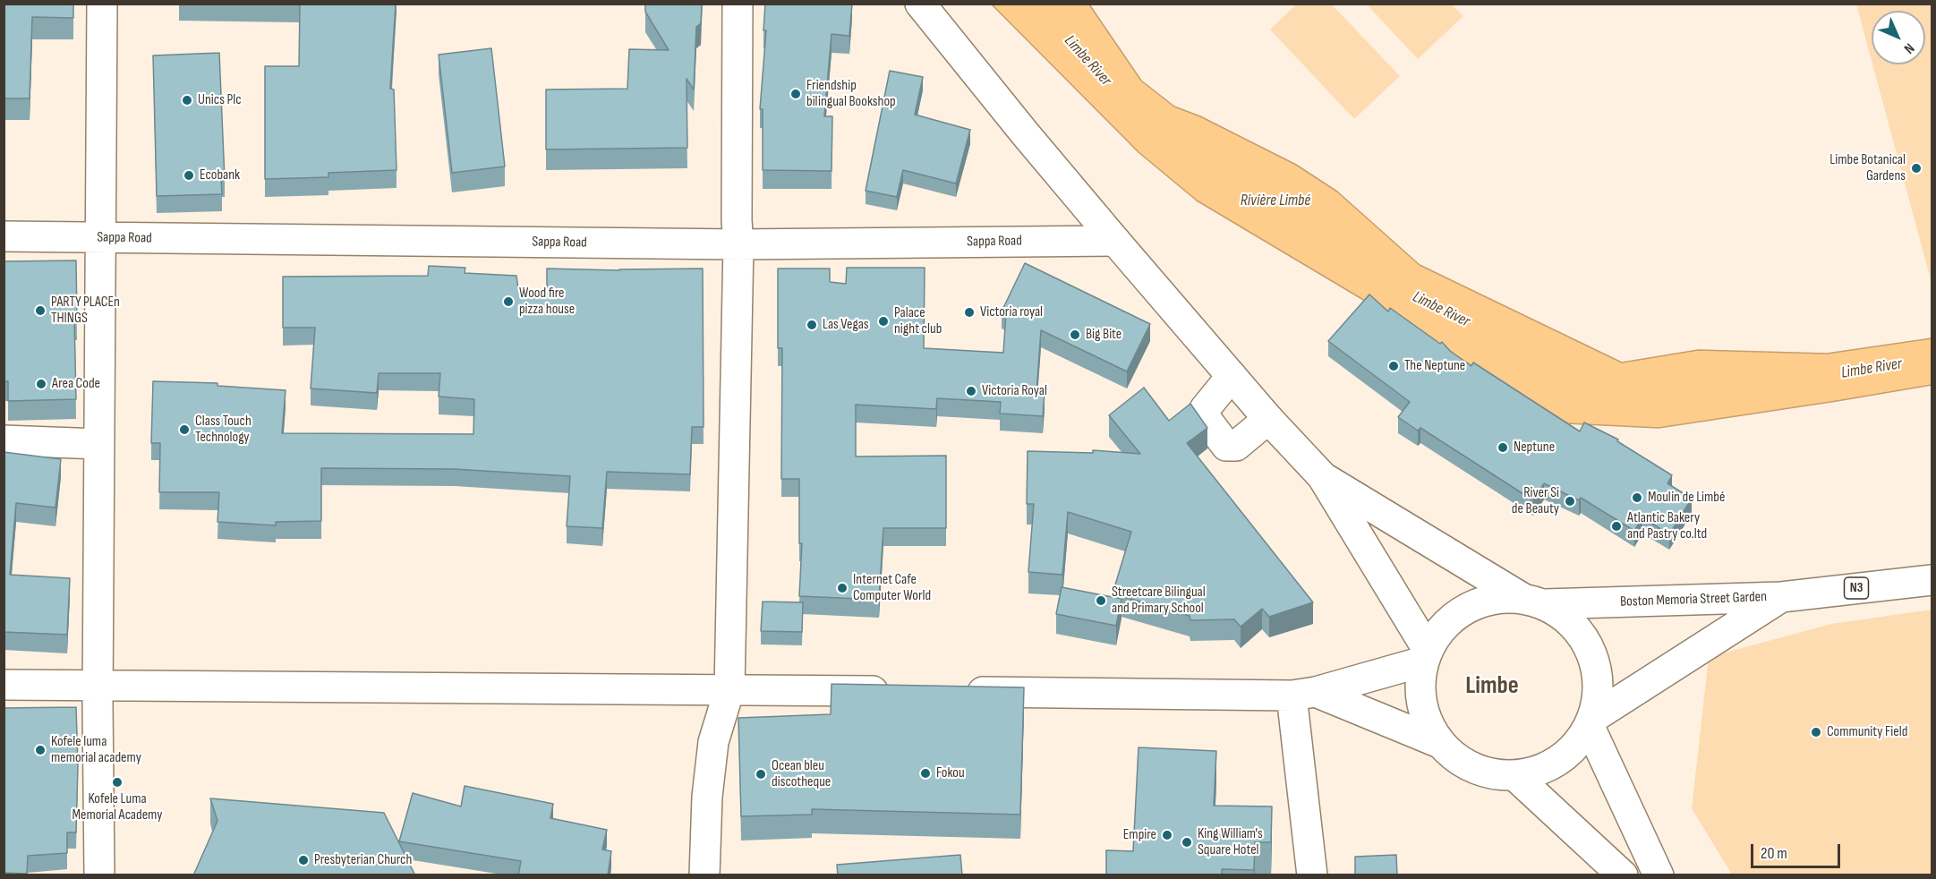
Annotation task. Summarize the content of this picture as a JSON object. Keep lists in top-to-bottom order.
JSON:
{
  "streets": {
    "main road": ["Sappa Road", "N3", "Boston Memoria Street Garden"]
  },
  "crossings": [
    ["N3", "Boston Memoria Street Garden"]
  ],
  "districts": ["Limbe"],
  "water": ["Limbe River", "Rivière Limbé"],
  "places": [
    "Friendship bilingual Bookshop",
    "Unics Plc",
    "Limbe Botanical Gardens",
    "Ecobank",
    "Wood fire pizza house",
    "PARTY PLACEn THINGS",
    "Victoria royal",
    "Palace night club",
    "Las Vegas",
    "Big Bite",
    "The Neptune",
    "Area Code",
    "Victoria Royal",
    "Class Touch Technology",
    "Neptune",
    "Moulin de Limbé",
    "River Si de Beauty",
    "Atlantic Bakery and Pastry co.ltd",
    "Internet Cafe Computer World",
    "Streetcare Bilingual and Primary School",
    "Community Field",
    "Kofele luma memorial academy",
    "Fokou",
    "Ocean bleu discotheque",
    "Kofele Luma Memorial Academy",
    "Empire",
    "King William's Square Hotel",
    "Presbyterian Church"
  ],
  "scale_bar": "20 m",
  "north": "bottom right"
}
